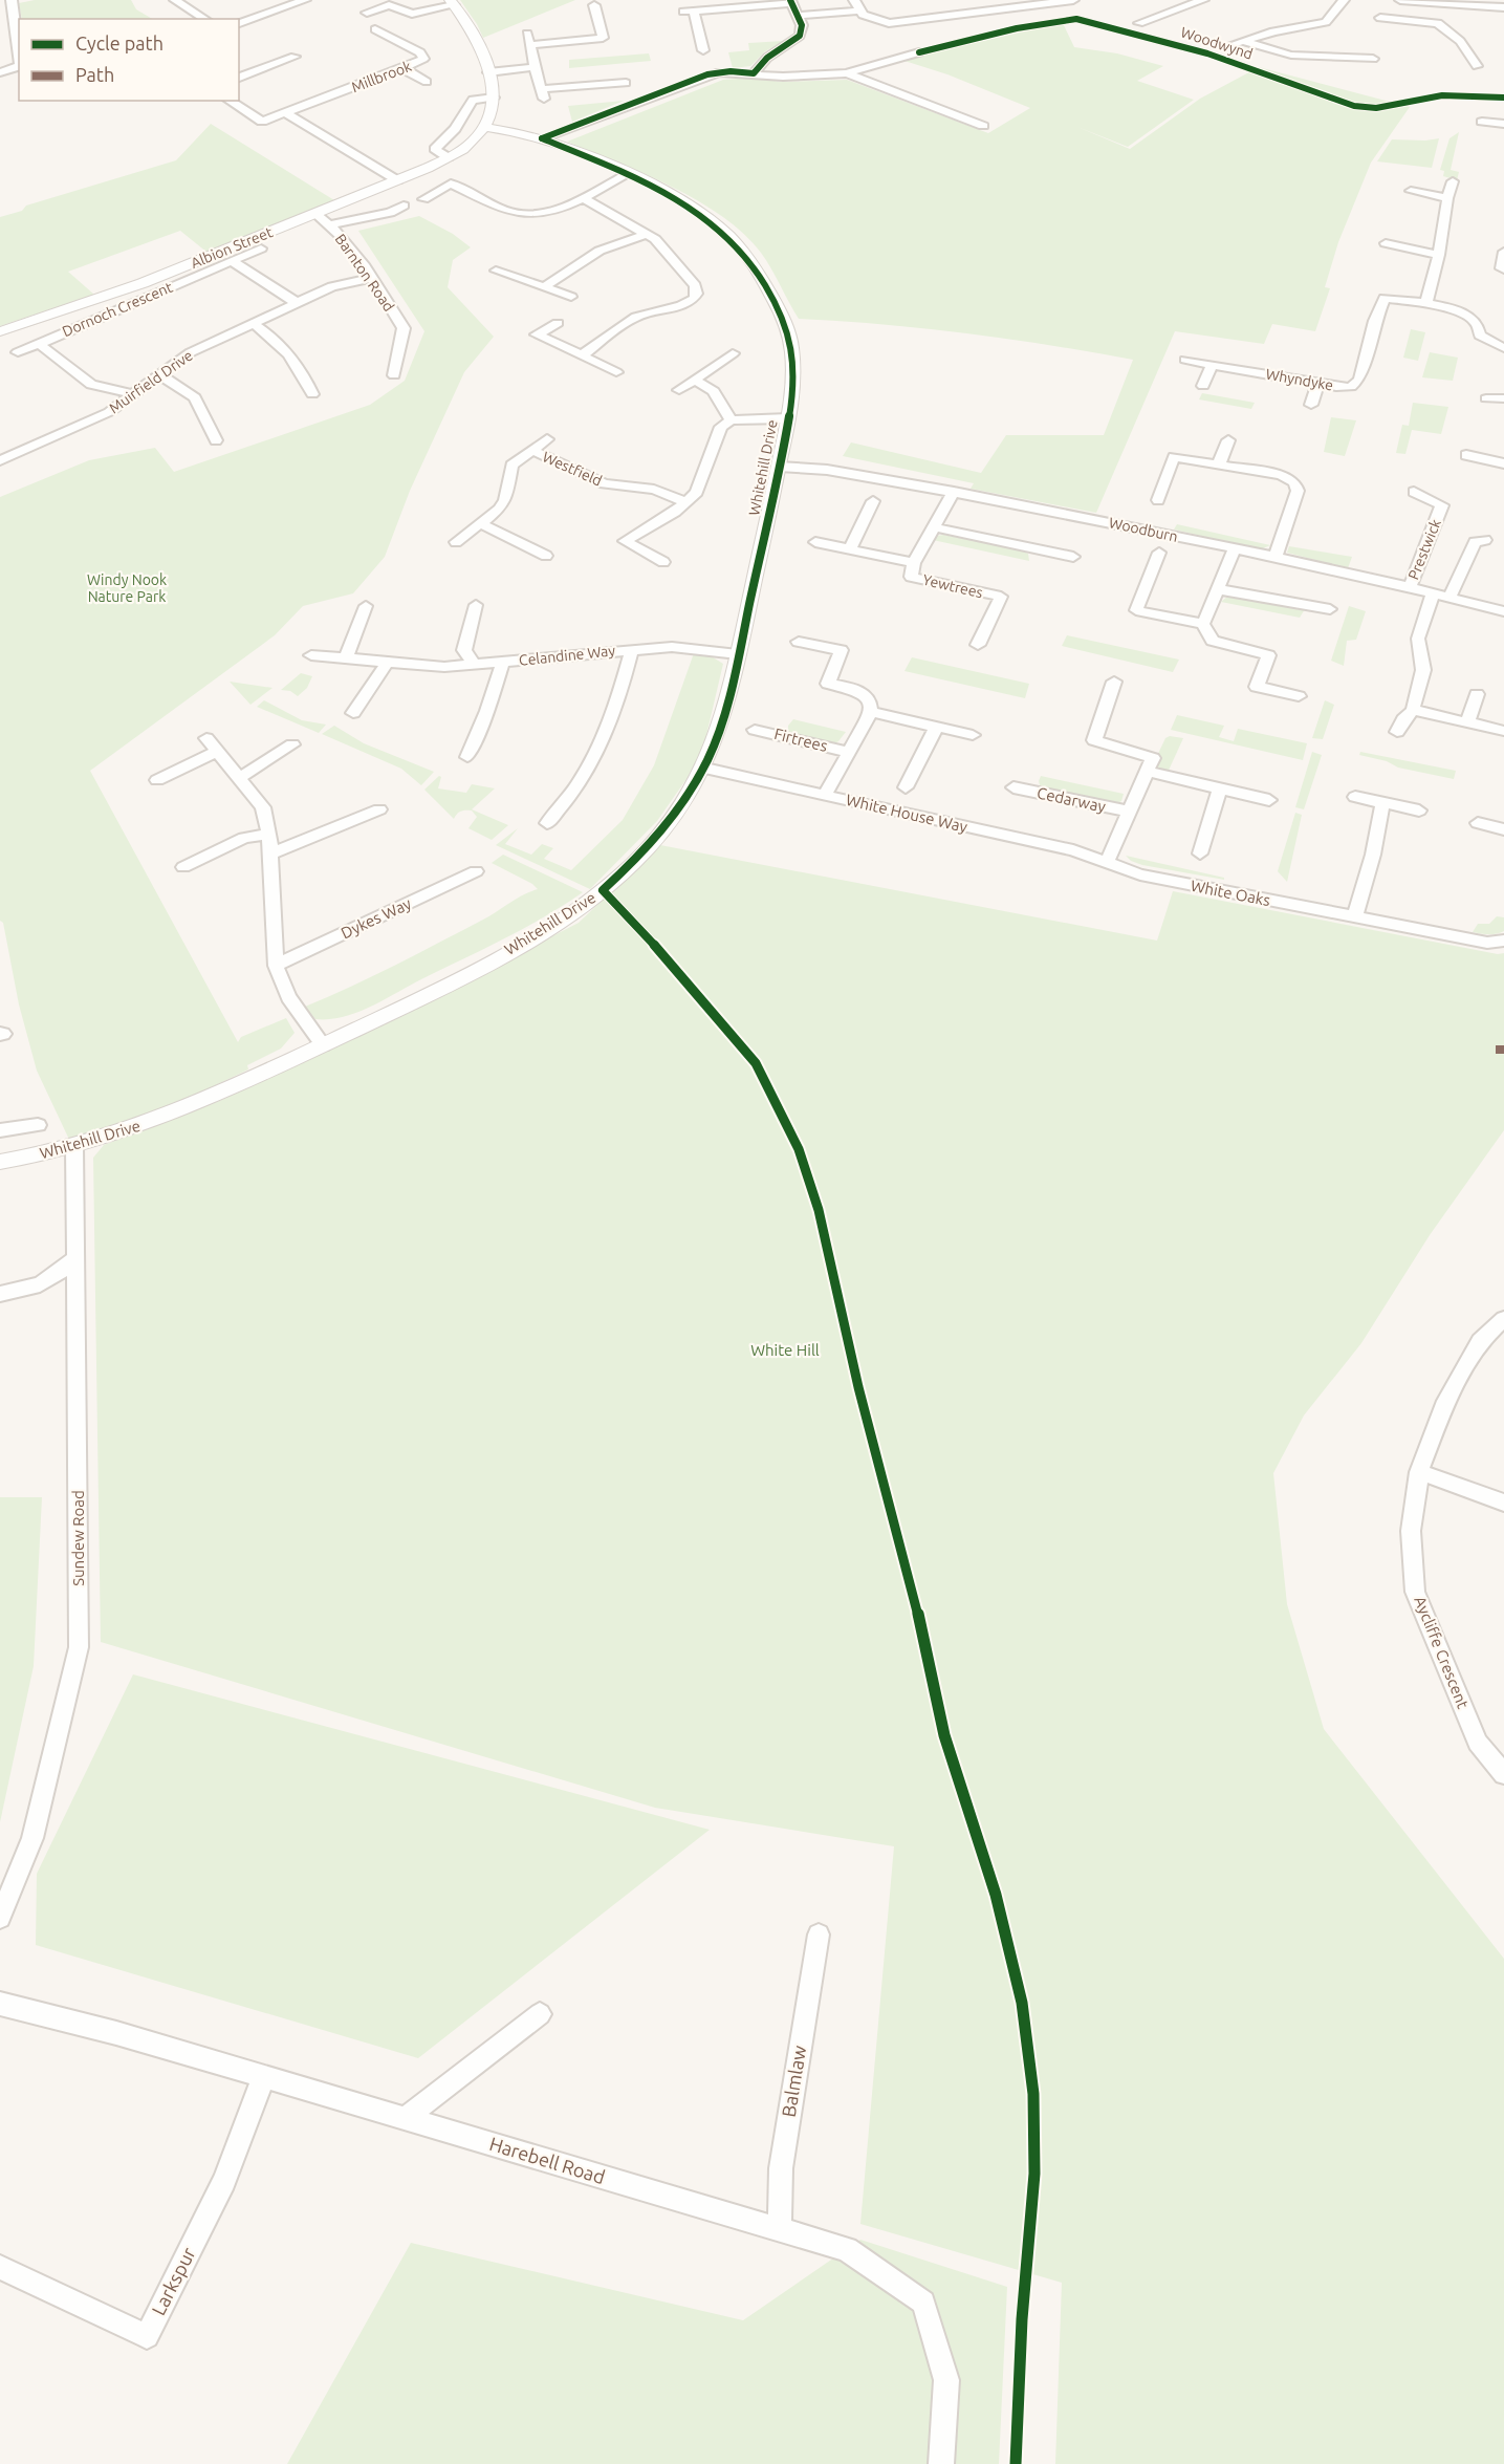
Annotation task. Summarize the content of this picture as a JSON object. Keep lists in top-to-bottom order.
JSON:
{
  "streets": {
    "street": [
      "Millbrook",
      "Albion Street",
      "Barnton Road",
      "Dornoch Crescent",
      "Whyndyke",
      "Muirfield Drive",
      "Whitehill Drive",
      "Westfield",
      "Woodburn",
      "Prestwick",
      "Yewtrees",
      "Celandine Way",
      "Firtrees",
      "Cedarway",
      "White House Way",
      "White Oaks",
      "Dykes Way",
      "Sundew Road",
      "Aycliffe Crescent",
      "Balmlaw",
      "Harebell Road",
      "Larkspur"
    ],
    "cycle path": ["Woodwynd"]
  },
  "crossings": [
    ["Albion Street", "Barnton Road"],
    ["Barnton Road", "Muirfield Drive"],
    ["Dornoch Crescent", "Muirfield Drive"],
    ["Whitehill Drive", "Woodburn"],
    ["Whitehill Drive", "Celandine Way"],
    ["Whitehill Drive", "White House Way"],
    ["Whitehill Drive", "Sundew Road"],
    ["Woodburn", "Prestwick"],
    ["Woodburn", "Yewtrees"],
    ["Firtrees", "White House Way"],
    ["Cedarway", "White House Way"],
    ["Cedarway", "White Oaks"],
    ["White House Way", "White Oaks"],
    ["Balmlaw", "Harebell Road"],
    ["Harebell Road", "Larkspur"]
  ],
  "parks": ["Windy Nook Nature Park", "White Hill"],
  "legend": ["Cycle path", "Path"]
}
